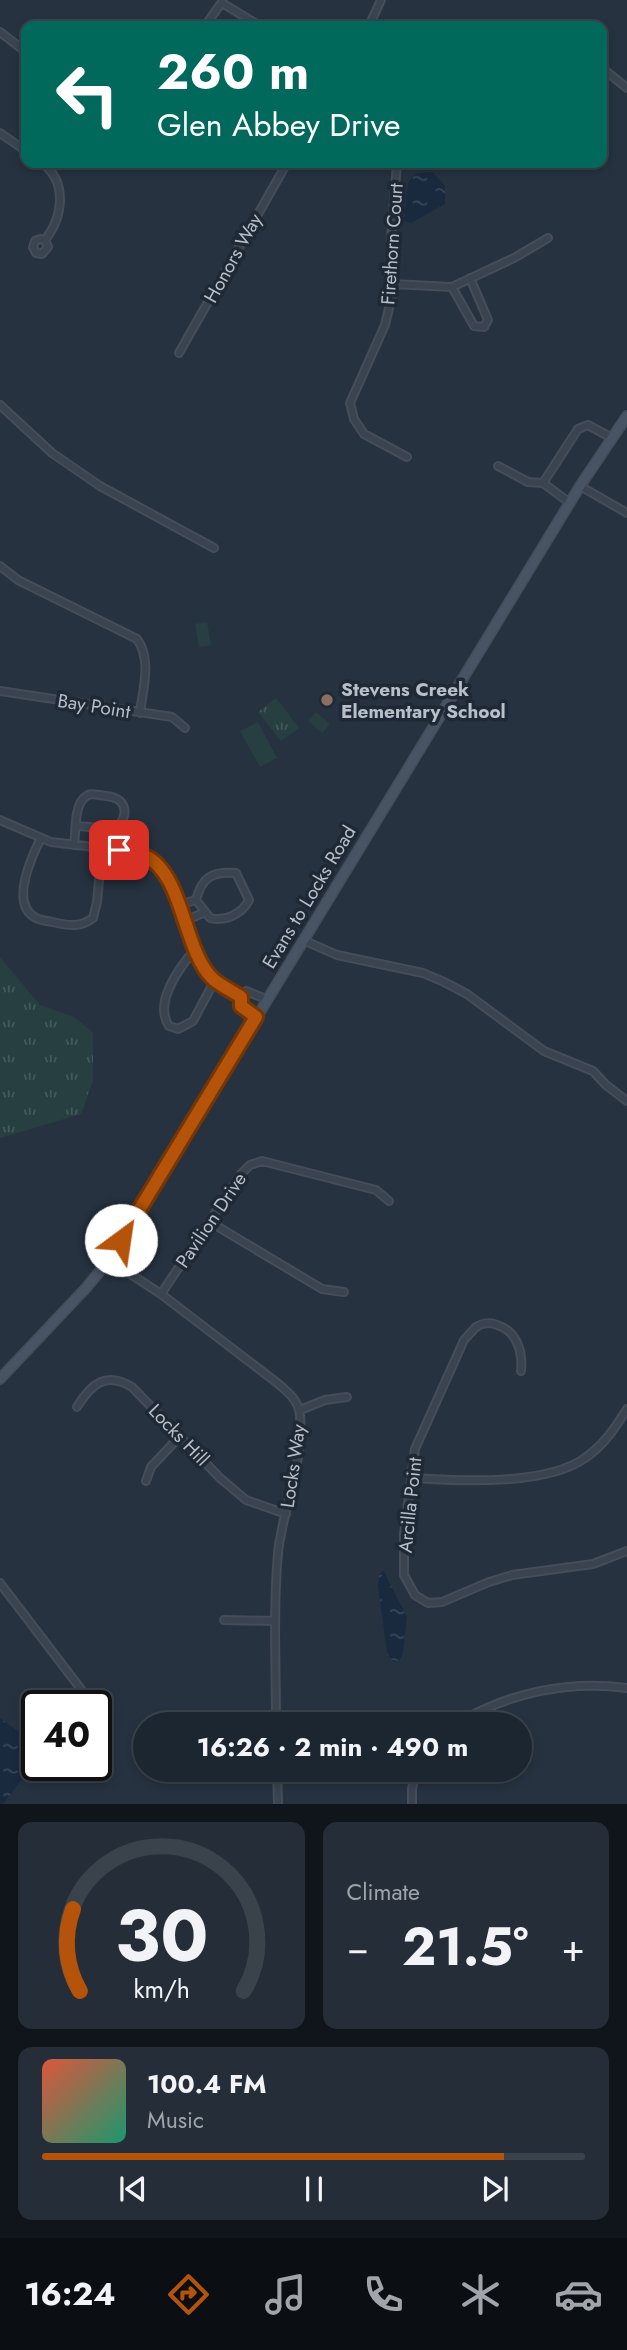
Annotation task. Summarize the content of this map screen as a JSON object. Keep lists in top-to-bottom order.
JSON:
{
  "streets": {
    "street": [
      "Firethorn Court",
      "Honors Way",
      "Bay Point",
      "Evans to Locks Road",
      "Pavilion Drive",
      "Locks Hill",
      "Locks Way",
      "Arcilla Point"
    ]
  },
  "crossings": [
    ["Evans to Locks Road", "Locks Way"],
    ["Pavilion Drive", "Locks Way"],
    ["Locks Hill", "Locks Way"]
  ],
  "places": ["Stevens Creek Elementary School"],
  "page": {
    "turn": ["260 m", "Glen Abbey Drive"],
    "limit": "40",
    "trip": "16:26 · 2 min · 490 m",
    "tile": "Climate",
    "heat": ["−", "21.5°", "+"],
    "song": ["100.4 FM", "Music"],
    "tabs": "16:24",
    "gauge": ["30", "km/h"]
  }
}
